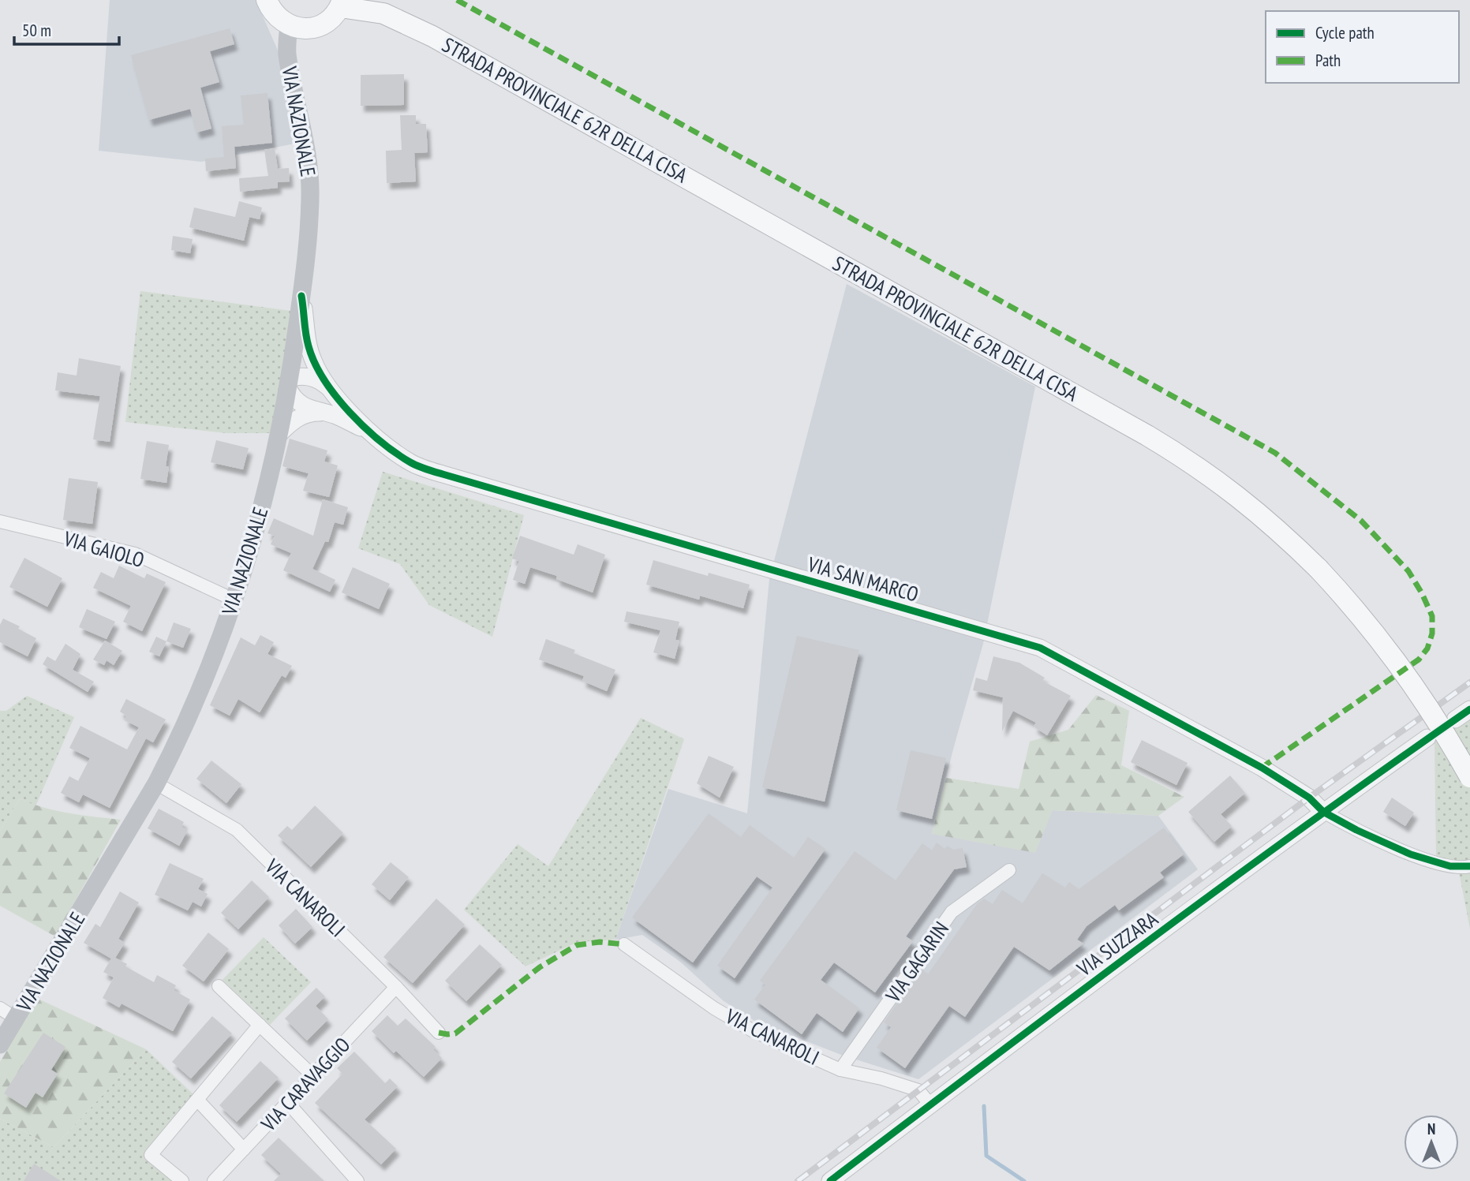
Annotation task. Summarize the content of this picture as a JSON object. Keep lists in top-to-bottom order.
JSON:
{
  "streets": {
    "main road": ["STRADA PROVINCIALE 62R DELLA CISA", "VIA NAZIONALE"],
    "street": [
      "VIA GAIOLO",
      "VIA SAN MARCO",
      "VIA CANAROLI",
      "VIA SUZZARA",
      "VIA GAGARIN",
      "VIA CARAVAGGIO"
    ]
  },
  "crossings": [
    ["VIA NAZIONALE", "VIA GAIOLO"],
    ["VIA NAZIONALE", "VIA SAN MARCO"],
    ["VIA NAZIONALE", "VIA CANAROLI"],
    ["VIA SAN MARCO", "VIA SUZZARA"],
    ["VIA CANAROLI", "VIA SUZZARA"],
    ["VIA CANAROLI", "VIA GAGARIN"],
    ["VIA CANAROLI", "VIA CARAVAGGIO"]
  ],
  "legend": ["Cycle path", "Path"],
  "scale_bar": "50 m",
  "north": "top"
}
